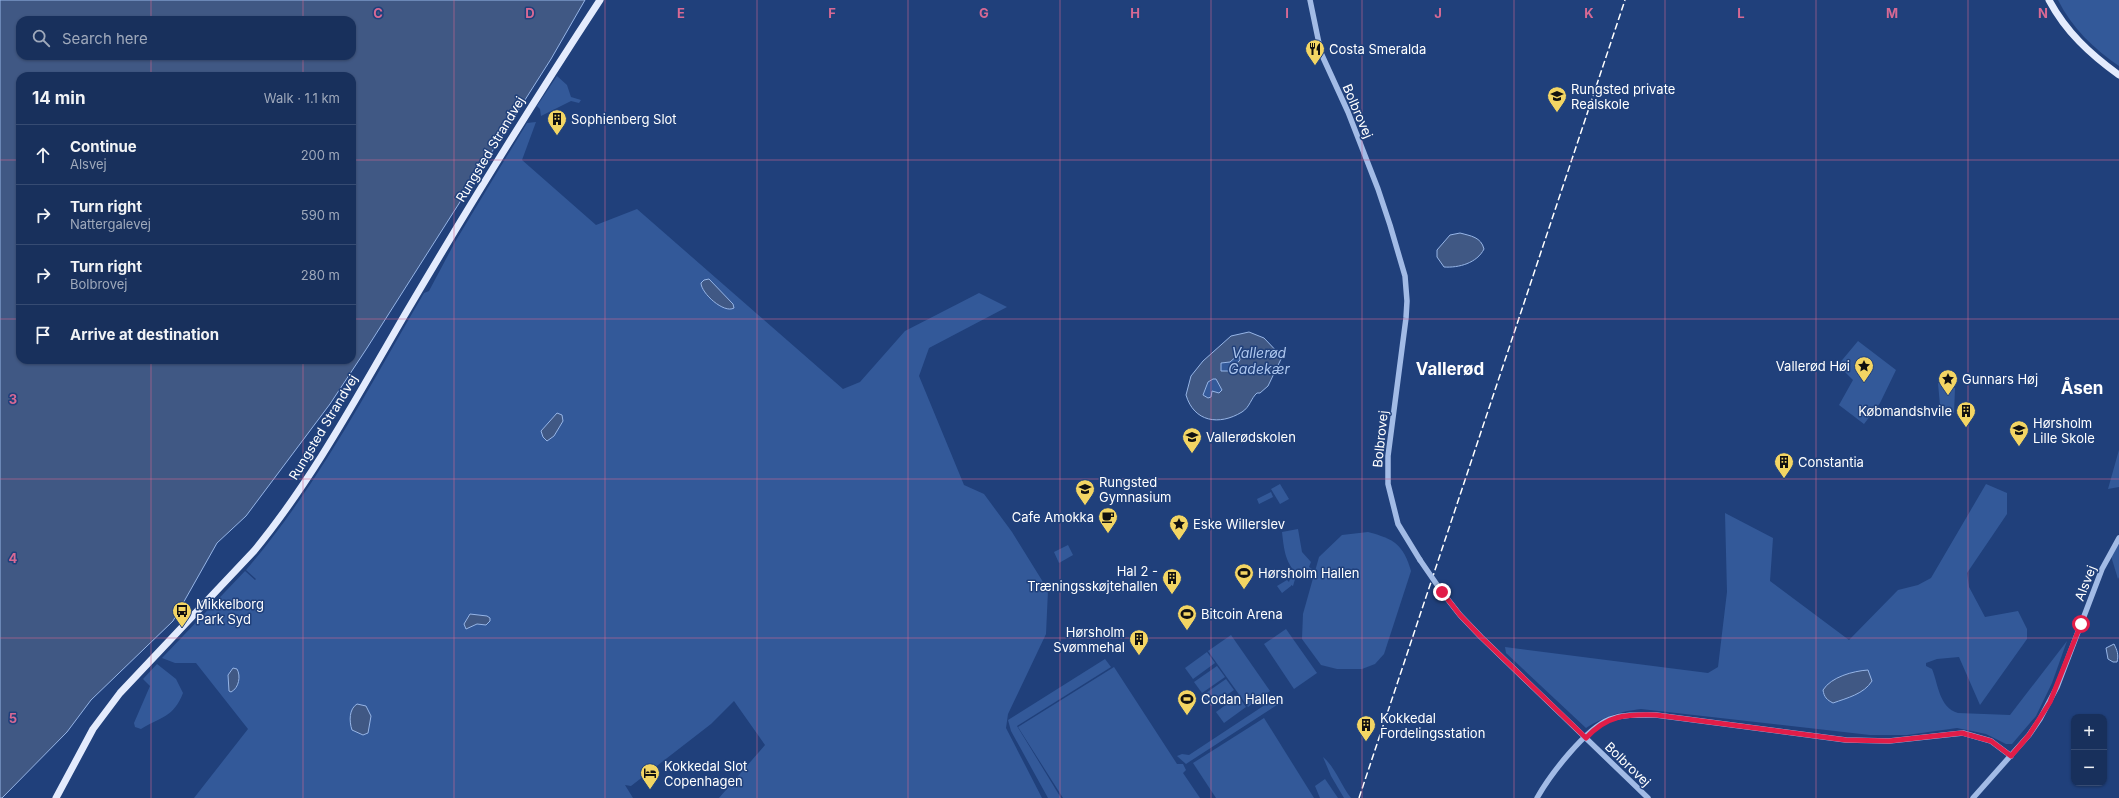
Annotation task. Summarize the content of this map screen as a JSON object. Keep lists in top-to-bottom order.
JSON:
{
  "streets": {
    "main road": ["Rungsted Strandvej"],
    "street": ["Bolbrovej", "Alsvej"]
  },
  "districts": ["Vallerød", "Åsen"],
  "water": ["Vallerød Gadekær"],
  "places": {
    "restaurant": ["Costa Smeralda"],
    "school or university": [
      "Rungsted private Realskole",
      "Hørsholm Lille Skole",
      "Vallerødskolen",
      "Rungsted Gymnasium"
    ],
    "building": [
      "Sophienberg Slot",
      "Købmandshvile",
      "Constantia",
      "Hal 2 - Træningsskøjtehallen",
      "Hørsholm Svømmehal",
      "Kokkedal Fordelingsstation"
    ],
    "place": ["Vallerød Høi", "Gunnars Høj", "Eske Willerslev"],
    "cafe": ["Cafe Amokka"],
    "sports": ["Hørsholm Hallen", "Bitcoin Arena", "Codan Hallen"],
    "bus stop": ["Mikkelborg Park Syd"],
    "hotel": ["Kokkedal Slot Copenhagen"]
  },
  "page": {
    "search": "Search here",
    "heading": ["14 min", "Walk · 1.1 km"],
    "list": [
      ["Continue", "Alsvej", "200 m"],
      ["Turn right", "Nattergalevej", "590 m"],
      ["Turn right", "Bolbrovej", "280 m"],
      "Arrive at destination"
    ],
    "map_buttons": ["+", "−"]
  },
  "grid": {
    "columns": [
      "C",
      "D",
      "E",
      "F",
      "G",
      "H",
      "I",
      "J",
      "K",
      "L",
      "M",
      "N"
    ],
    "rows": ["3", "4", "5"]
  }
}
